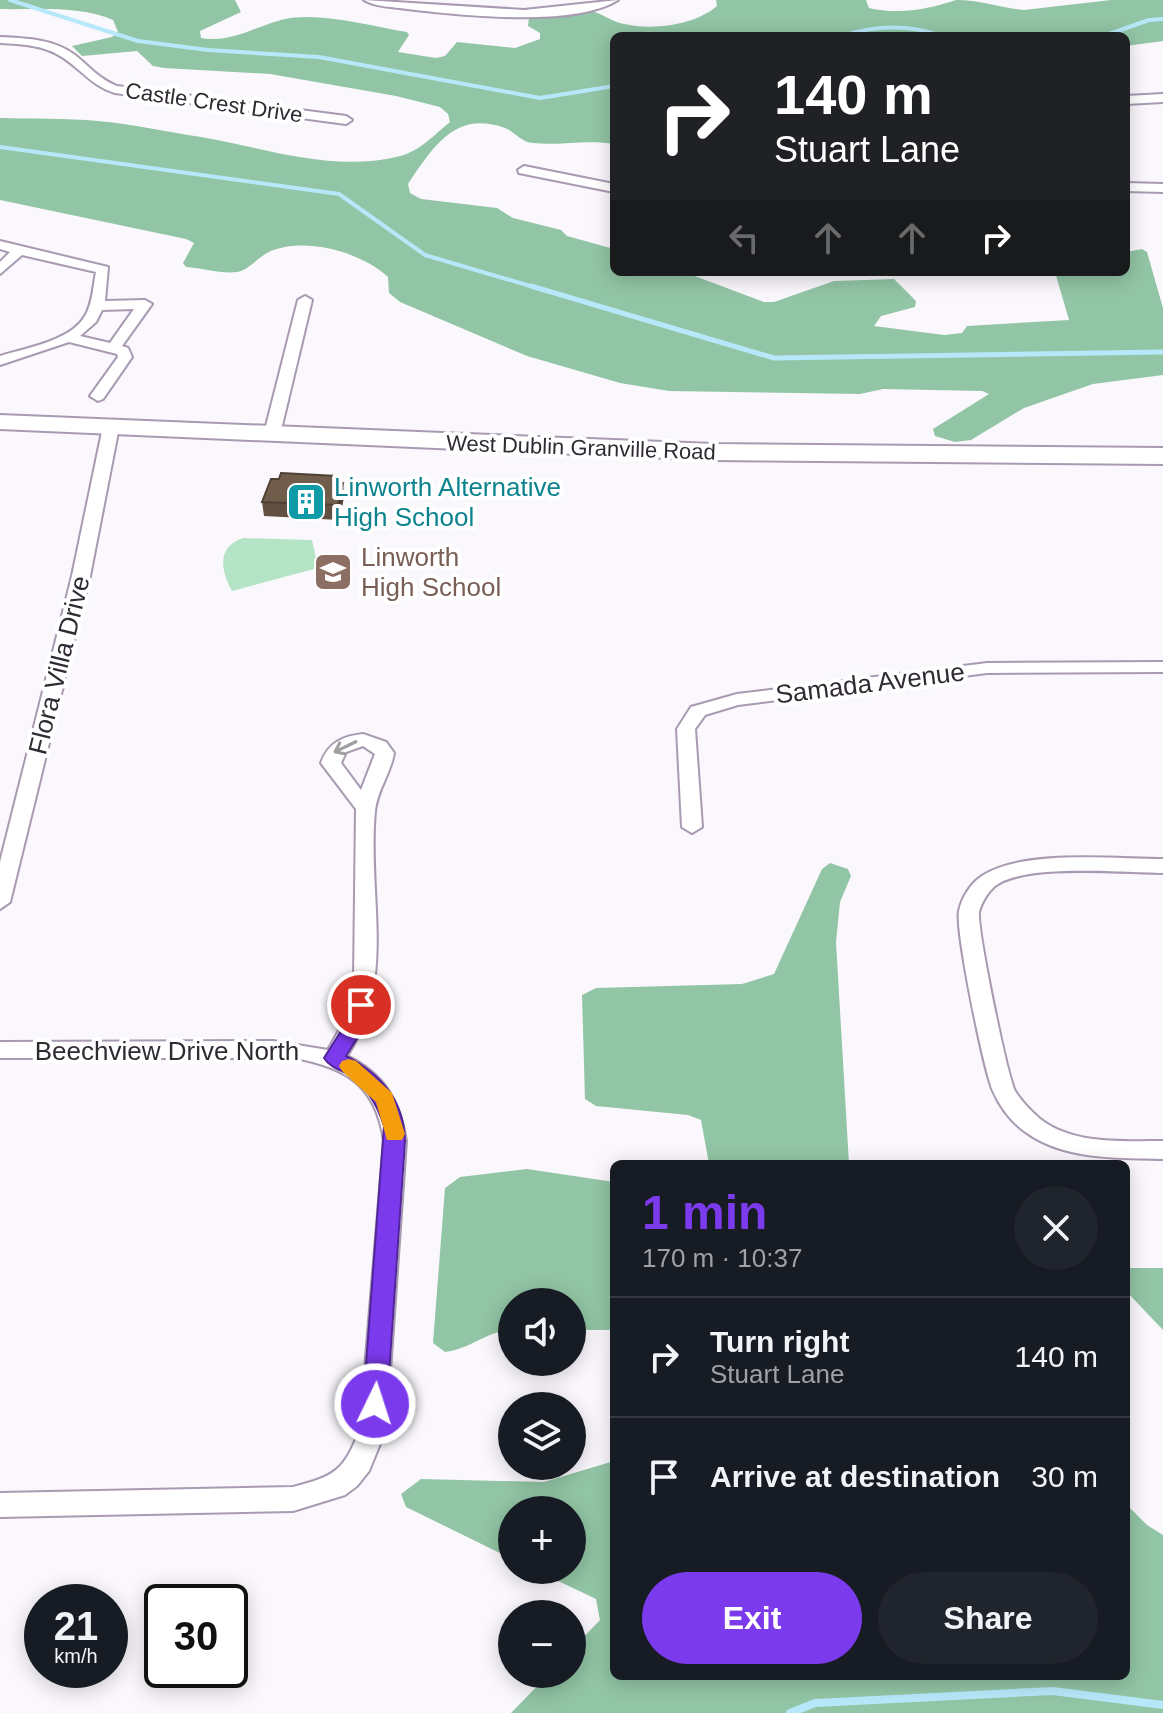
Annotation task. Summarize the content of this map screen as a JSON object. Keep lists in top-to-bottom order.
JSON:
{
  "streets": {
    "main road": ["West Dublin Granville Road"],
    "street": [
      "Castle Crest Drive",
      "Flora Villa Drive",
      "Samada Avenue",
      "Beechview Drive North"
    ]
  },
  "crossings": [
    ["West Dublin Granville Road", "Flora Villa Drive"]
  ],
  "places": {
    "building": ["Linworth Alternative High School"],
    "school or university": ["Linworth High School"]
  },
  "page": {
    "turn": ["140 m", "Stuart Lane"],
    "heading": ["1 min", "170 m · 10:37"],
    "map_buttons": ["+", "−"],
    "list": [
      {
        "name": "Turn right",
        "note": "Stuart Lane",
        "value": "140 m"
      },
      {
        "name": "Arrive at destination",
        "value": "30 m"
      }
    ],
    "buttons": ["Exit", "Share"],
    "speed": "21 km/h",
    "limit": "30"
  }
}
